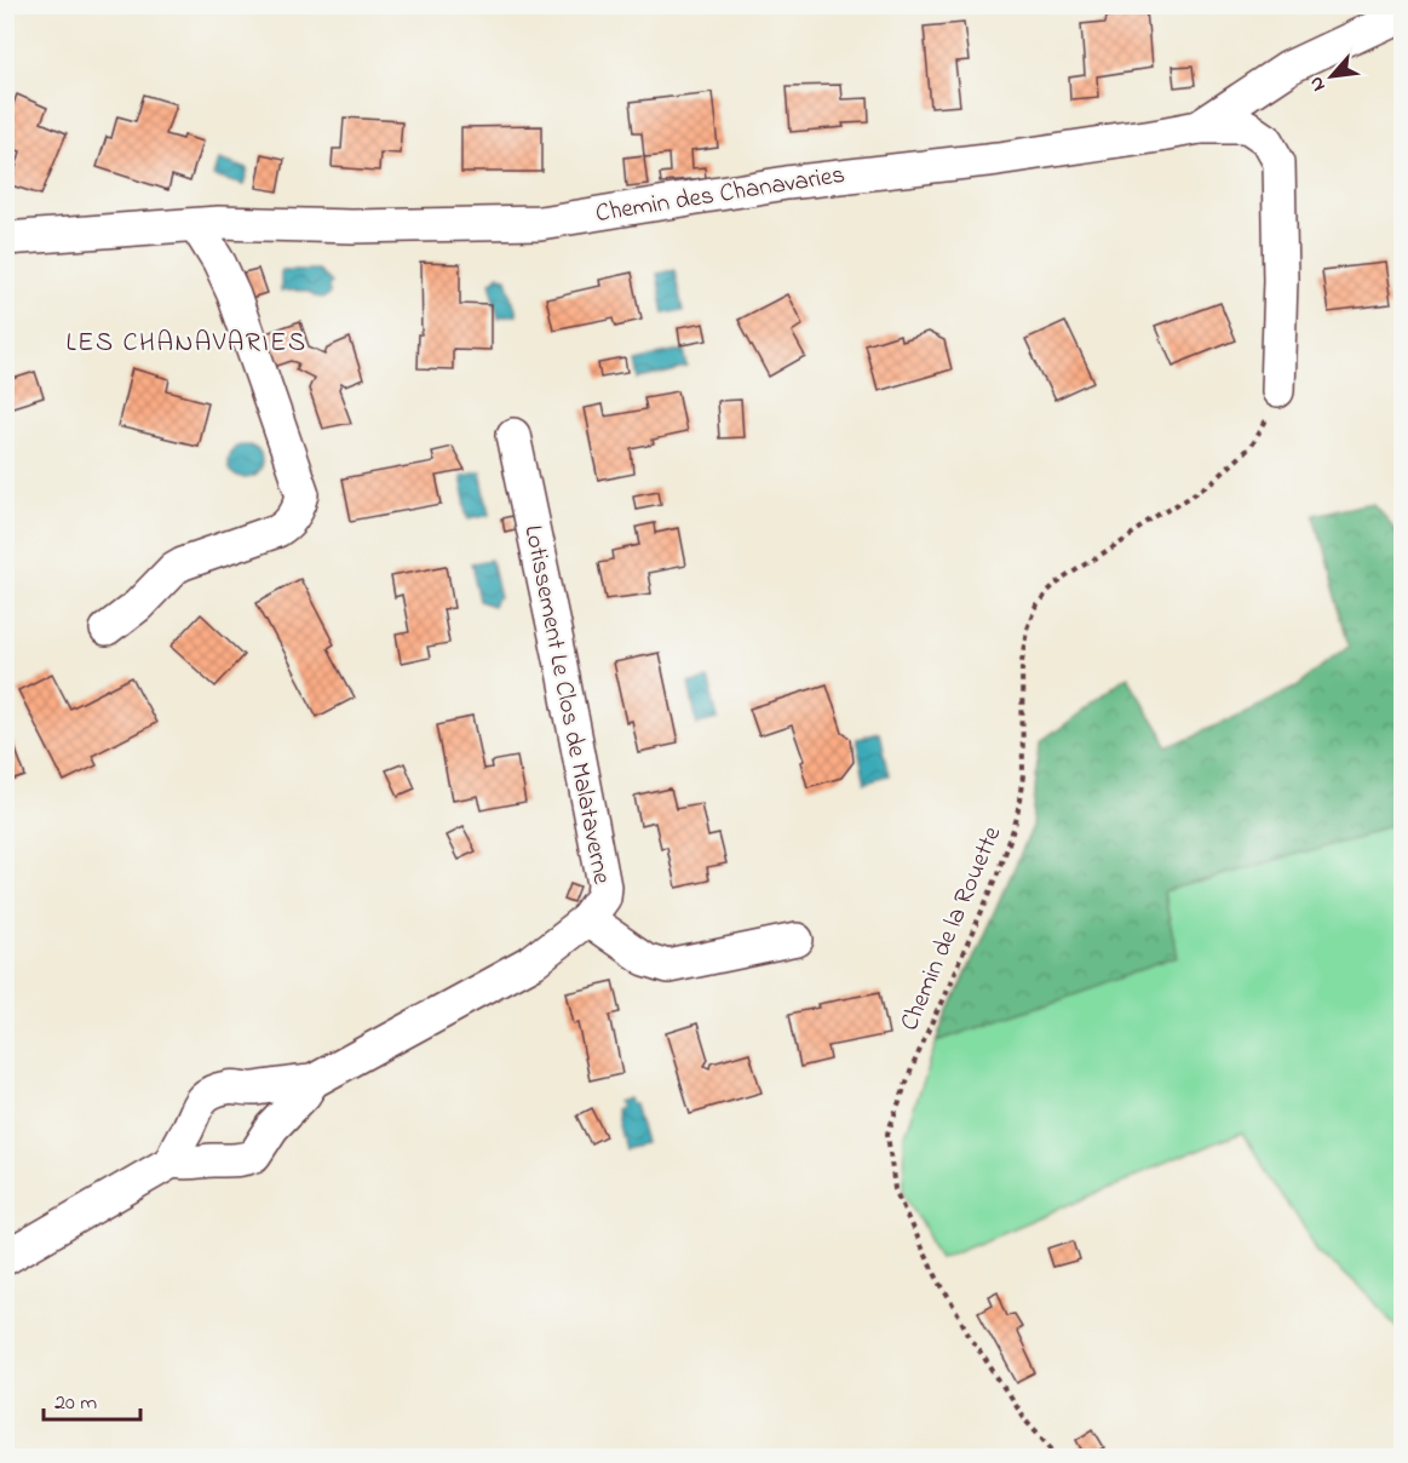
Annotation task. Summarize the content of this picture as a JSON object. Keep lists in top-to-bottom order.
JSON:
{
  "streets": {
    "street": ["Chemin des Chanavaries", "Lotissement Le Clos de Malataverne"],
    "path": ["Chemin de la Rouette"]
  },
  "districts": ["LES CHANAVARIES"],
  "scale_bar": "20 m",
  "north": "bottom left"
}
